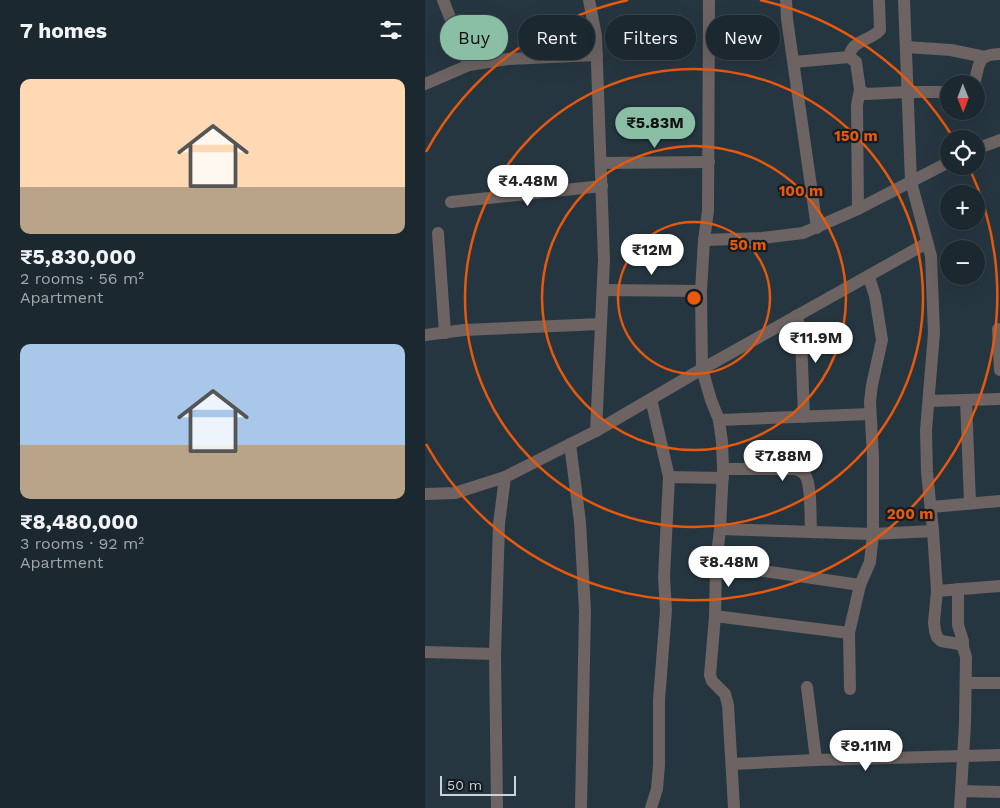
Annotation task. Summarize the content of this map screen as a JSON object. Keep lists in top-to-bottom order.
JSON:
{
  "scale_bar": "50 m",
  "north": "bottom",
  "page": {
    "heading": "7 homes",
    "chip": [
      "Buy",
      "Rent",
      "Filters",
      "New"
    ],
    "list": [
      {
        "name": "₹5,830,000",
        "note": "2 rooms · 56 m² · Apartment"
      },
      {
        "name": "₹8,480,000",
        "note": "3 rooms · 92 m² · Apartment"
      }
    ],
    "map_buttons": ["+", "−"],
    "price": [
      "₹5.83M",
      "₹4.48M",
      "₹12M",
      "₹11.9M",
      "₹7.88M",
      "₹8.48M",
      "₹9.11M"
    ],
    "scale": "50 m"
  },
  "rings": [
    "150 m",
    "100 m",
    "50 m",
    "200 m"
  ]
}
